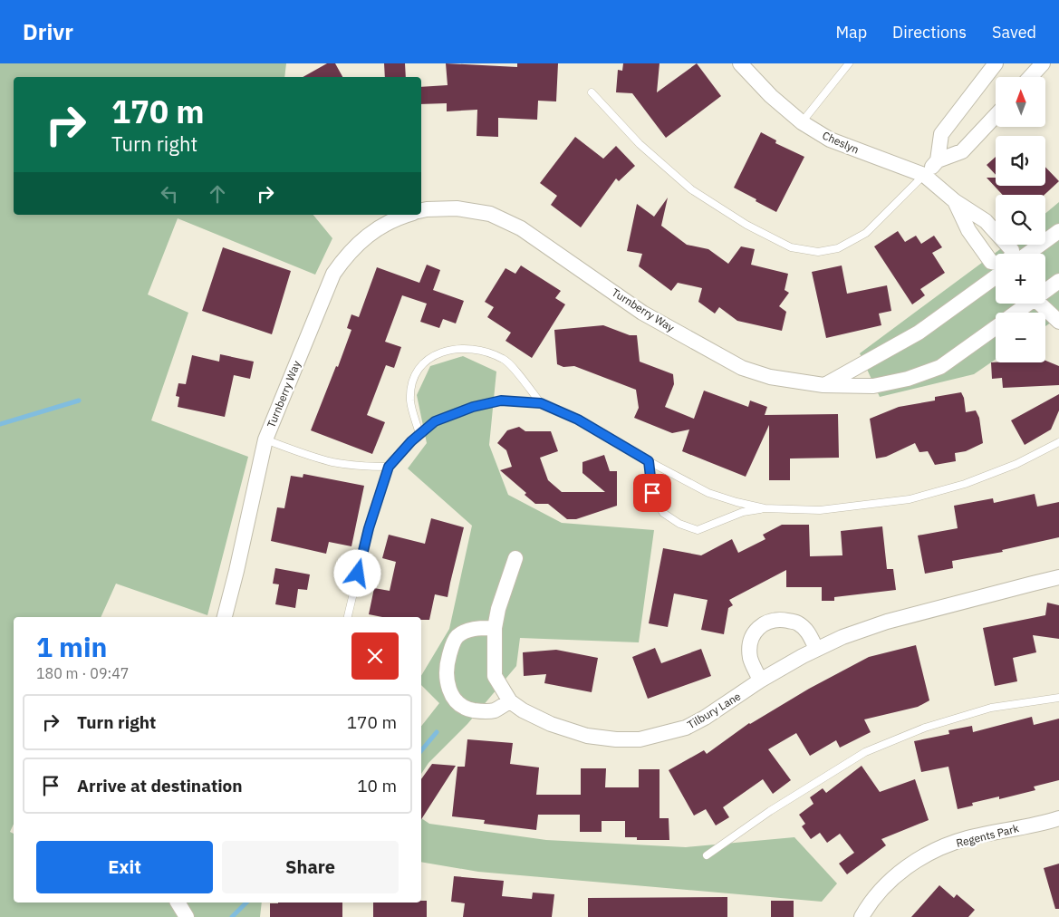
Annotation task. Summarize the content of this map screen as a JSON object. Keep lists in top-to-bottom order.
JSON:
{
  "streets": {
    "street": [
      "Cheslyn",
      "Turnberry Way",
      "Tilbury Lane",
      "Regents Park"
    ]
  },
  "north": "top",
  "page": {
    "header": "Drivr",
    "nav": ["Map", "Directions", "Saved"],
    "map_buttons": ["+", "−"],
    "turn": ["170 m", "Turn right"],
    "heading": ["1 min", "180 m · 09:47"],
    "list": [
      {
        "name": "Turn right",
        "value": "170 m"
      },
      {
        "name": "Arrive at destination",
        "value": "10 m"
      }
    ],
    "buttons": ["Exit", "Share"]
  }
}
